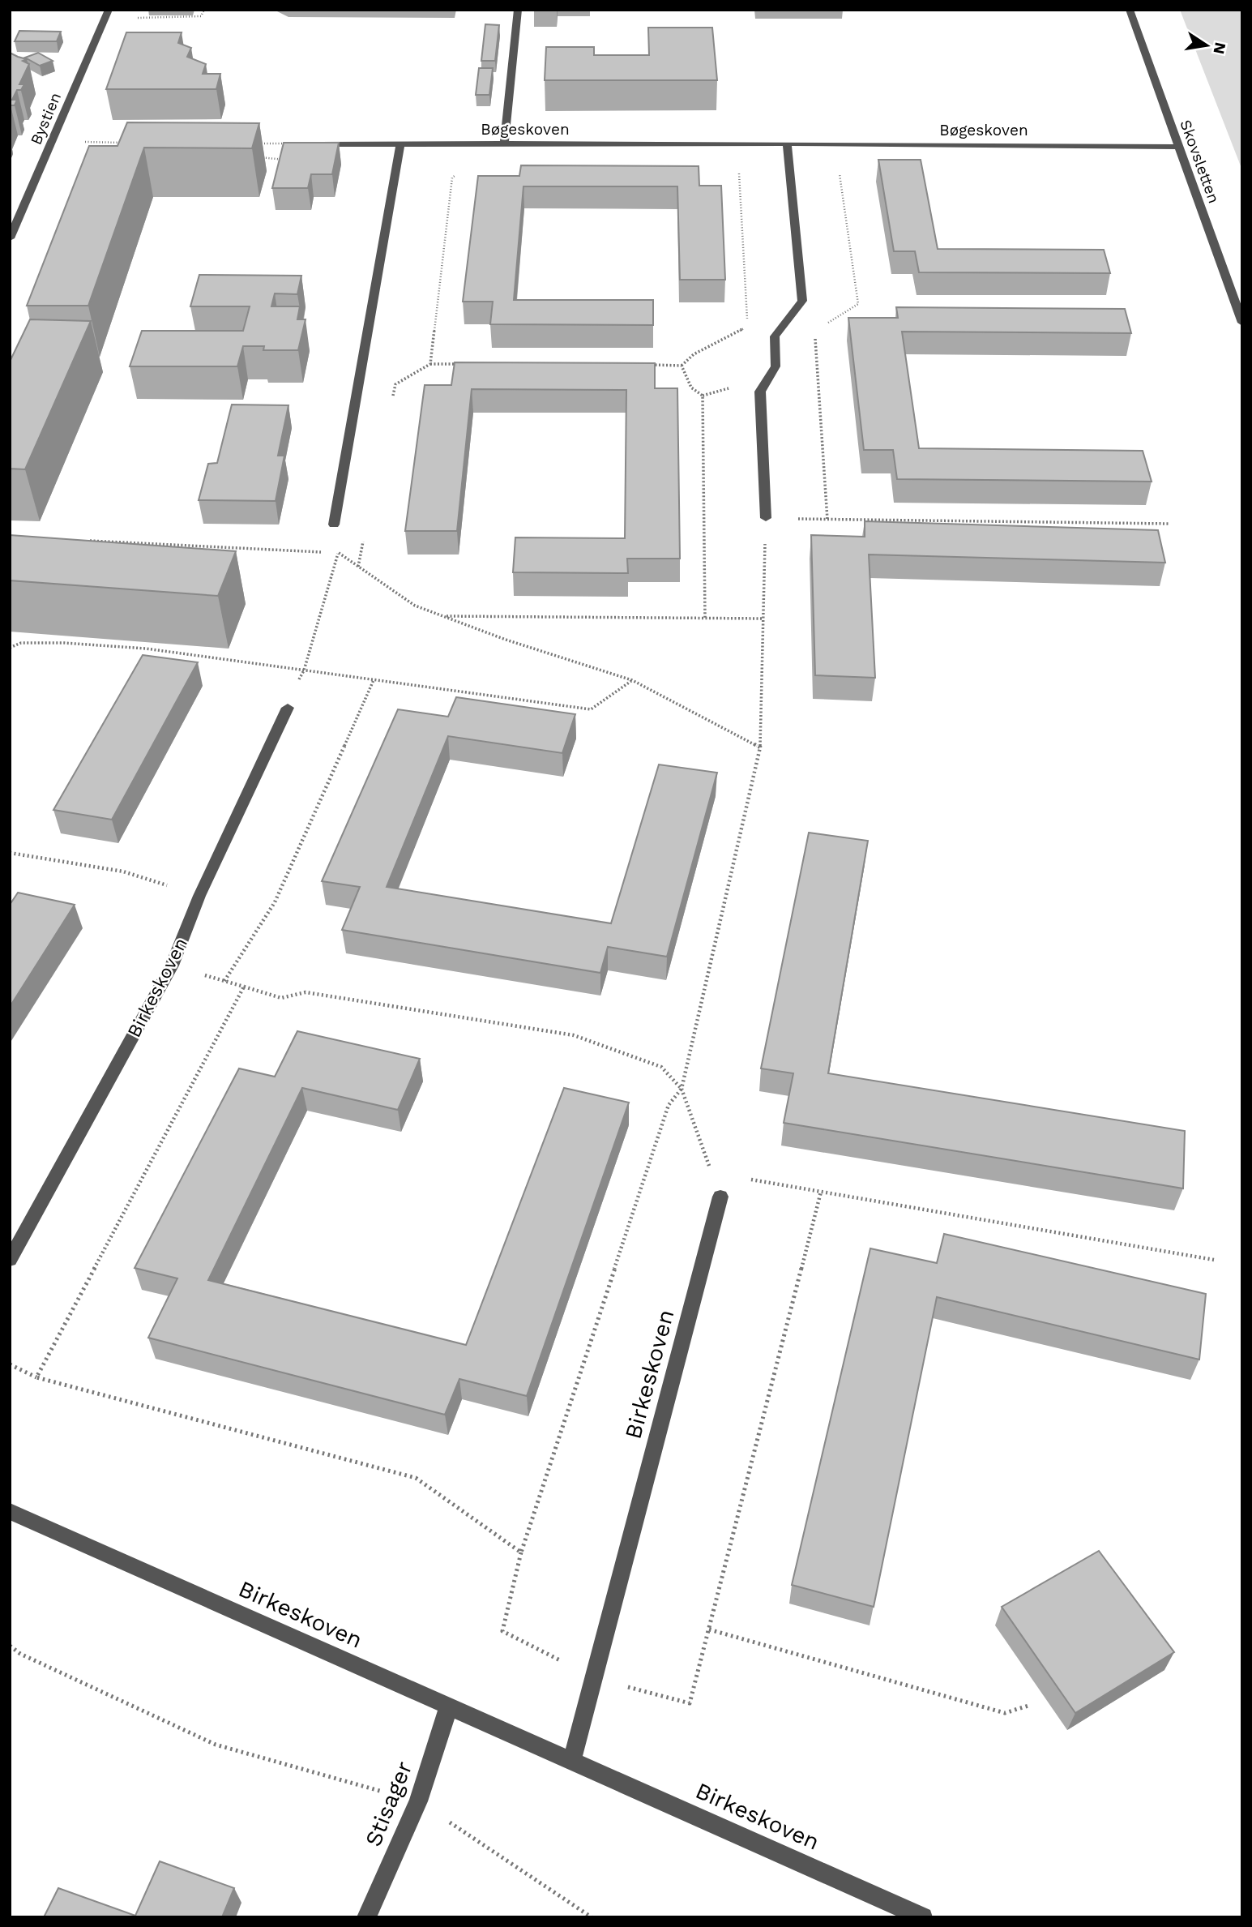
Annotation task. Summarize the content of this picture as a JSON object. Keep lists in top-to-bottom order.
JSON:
{
  "streets": {
    "street": [
      "Bystien",
      "Bøgeskoven",
      "Skovsletten",
      "Birkeskoven",
      "Stisager"
    ]
  },
  "crossings": [
    ["Bøgeskoven", "Skovsletten"],
    ["Birkeskoven", "Stisager"]
  ],
  "north": "right"
}
